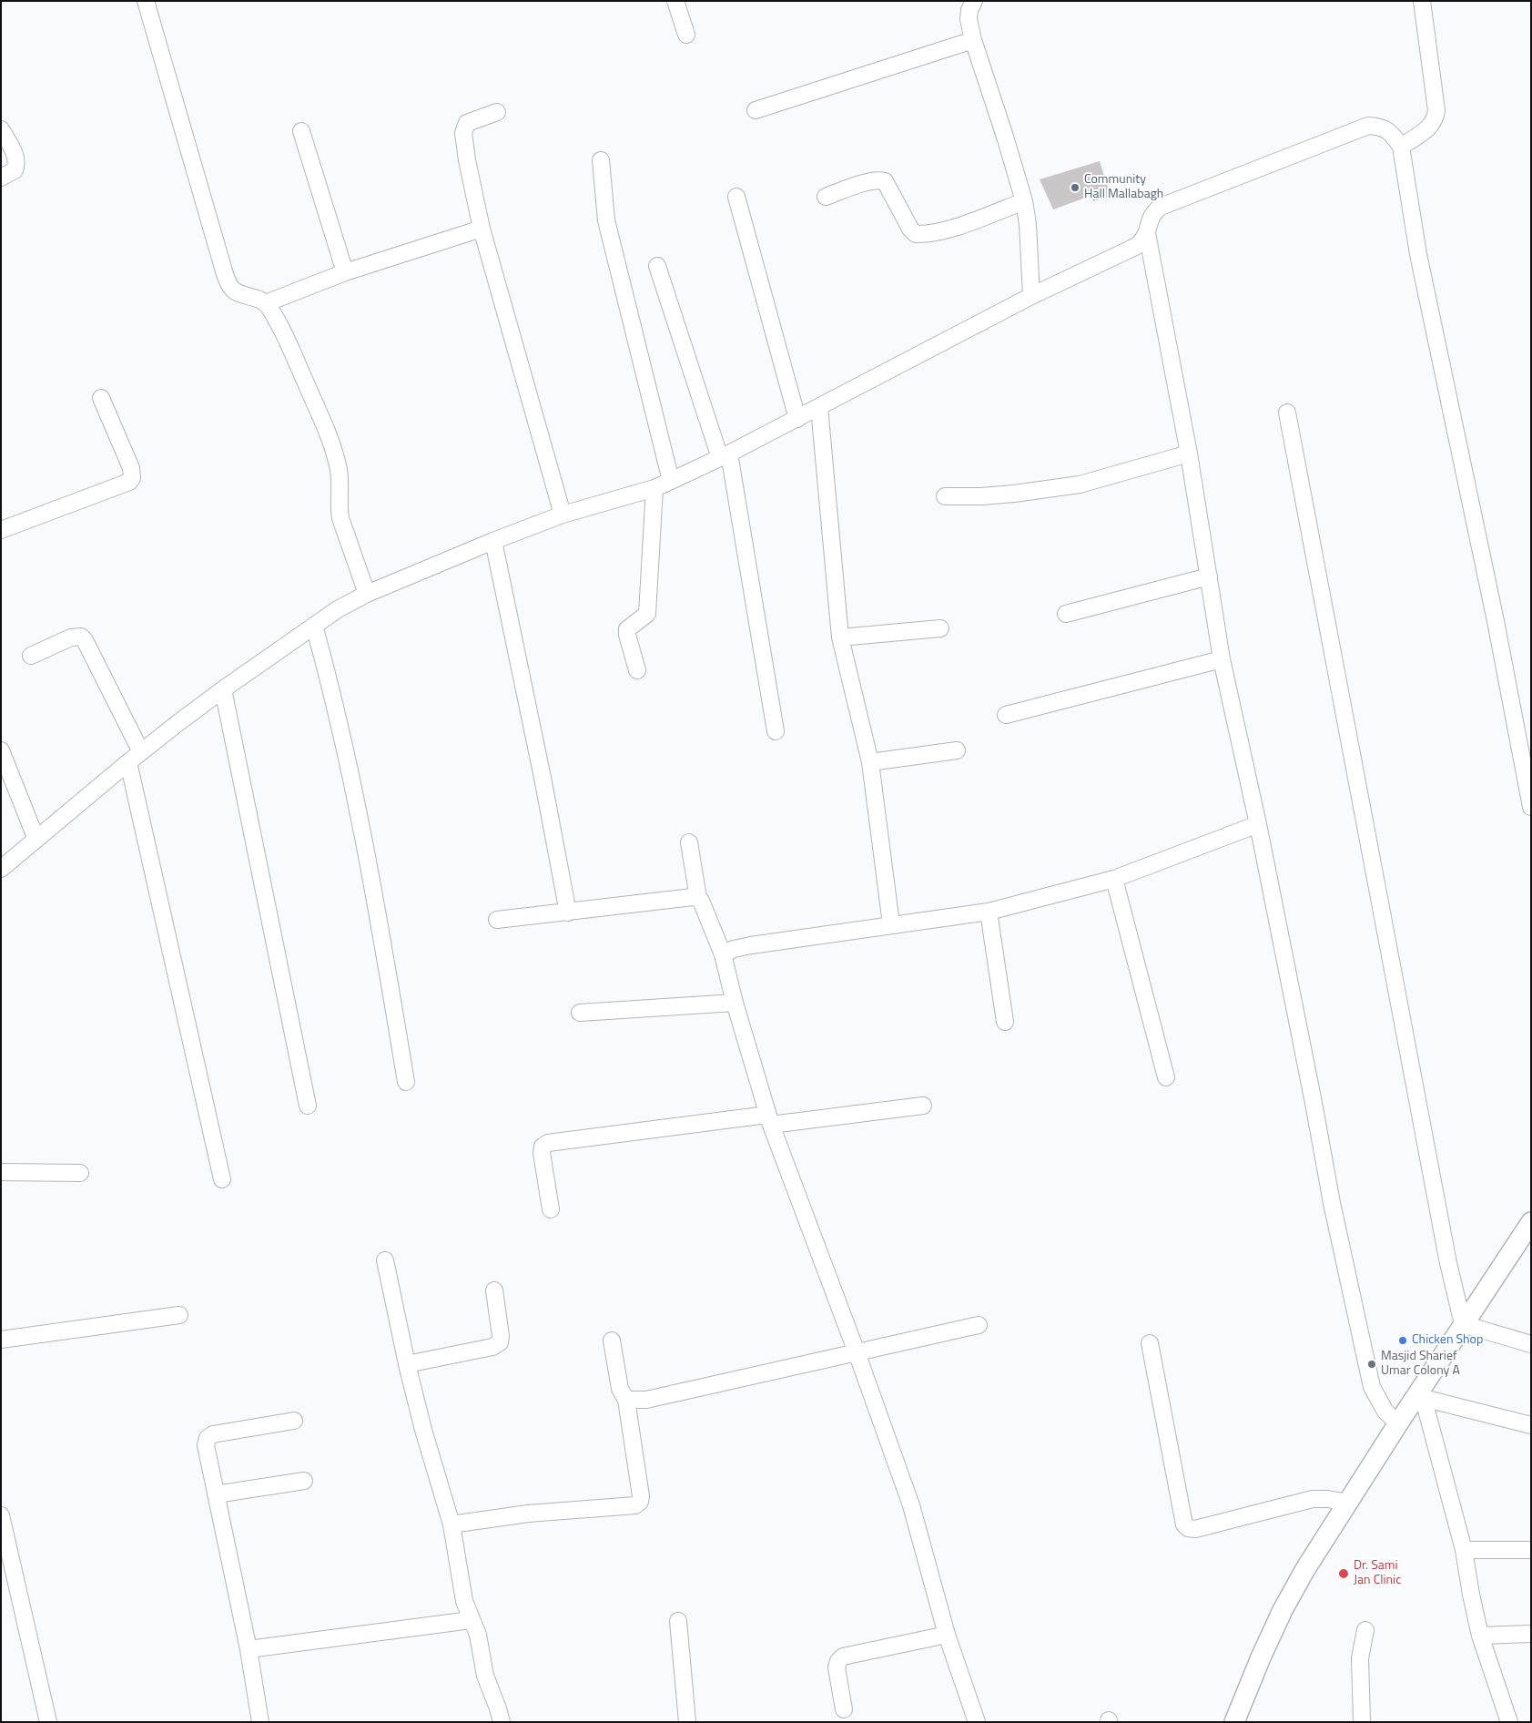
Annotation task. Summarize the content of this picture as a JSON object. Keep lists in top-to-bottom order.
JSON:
{
  "places": [
    "Community Hall Mallabagh",
    "Chicken Shop",
    "Masjid Sharief Umar Colony A",
    "Dr. Sami Jan Clinic"
  ]
}
